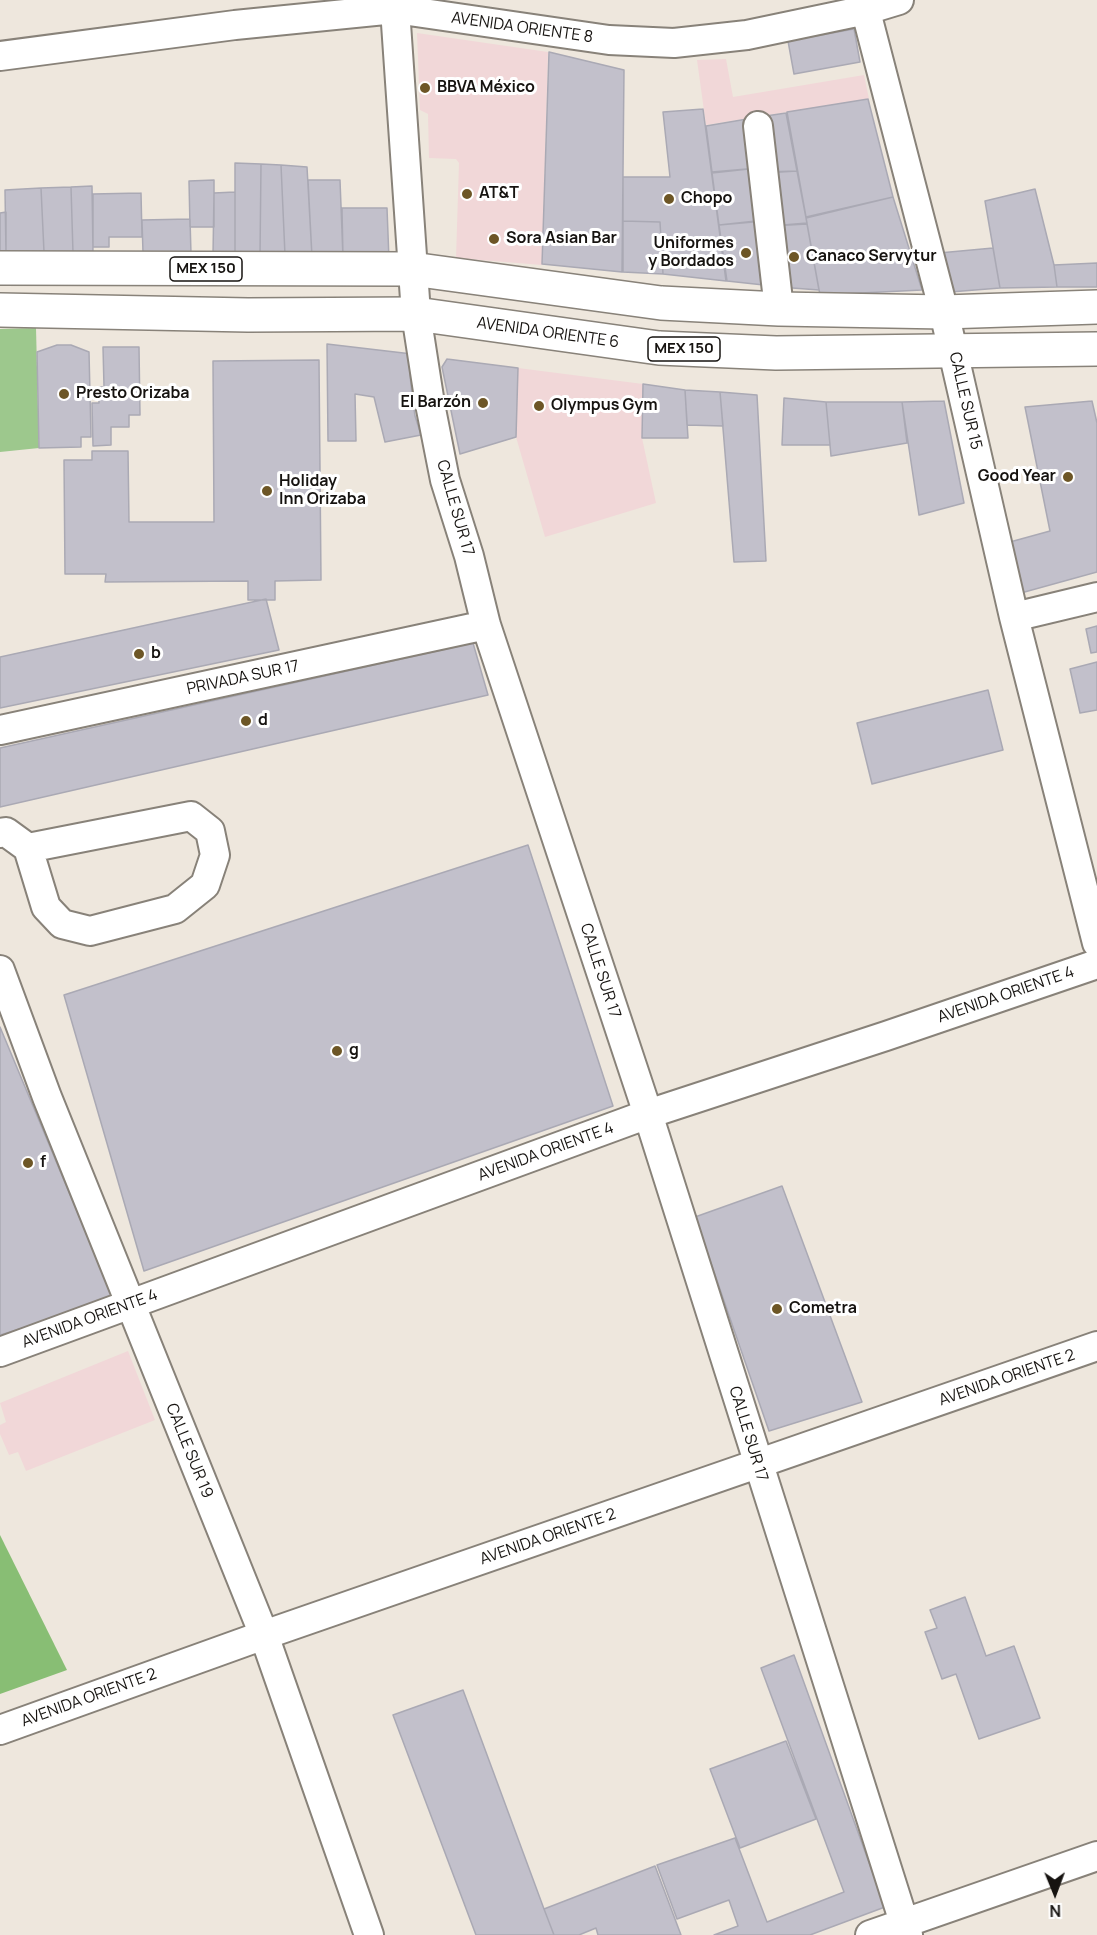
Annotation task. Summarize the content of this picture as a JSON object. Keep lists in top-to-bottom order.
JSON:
{
  "streets": {
    "main road": ["MEX 150", "AVENIDA ORIENTE 6"],
    "street": [
      "AVENIDA ORIENTE 8",
      "CALLE SUR 15",
      "CALLE SUR 17",
      "PRIVADA SUR 17",
      "AVENIDA ORIENTE 4",
      "AVENIDA ORIENTE 2",
      "CALLE SUR 19"
    ]
  },
  "crossings": [
    ["AVENIDA ORIENTE 8", "CALLE SUR 15"],
    ["AVENIDA ORIENTE 8", "CALLE SUR 17"],
    ["MEX 150", "CALLE SUR 15"],
    ["MEX 150", "CALLE SUR 17"],
    ["AVENIDA ORIENTE 6", "CALLE SUR 15"],
    ["AVENIDA ORIENTE 6", "CALLE SUR 17"],
    ["CALLE SUR 17", "PRIVADA SUR 17"],
    ["CALLE SUR 17", "AVENIDA ORIENTE 4"],
    ["CALLE SUR 17", "AVENIDA ORIENTE 2"],
    ["AVENIDA ORIENTE 4", "CALLE SUR 19"],
    ["AVENIDA ORIENTE 2", "CALLE SUR 19"]
  ],
  "places": [
    "BBVA México",
    "AT&T",
    "Chopo",
    "Sora Asian Bar",
    "Uniformes y Bordados",
    "Canaco Servytur",
    "Presto Orizaba",
    "El Barzón",
    "Olympus Gym",
    "Good Year",
    "Holiday Inn Orizaba",
    "b",
    "d",
    "g",
    "f",
    "Cometra"
  ],
  "north": "bottom"
}
